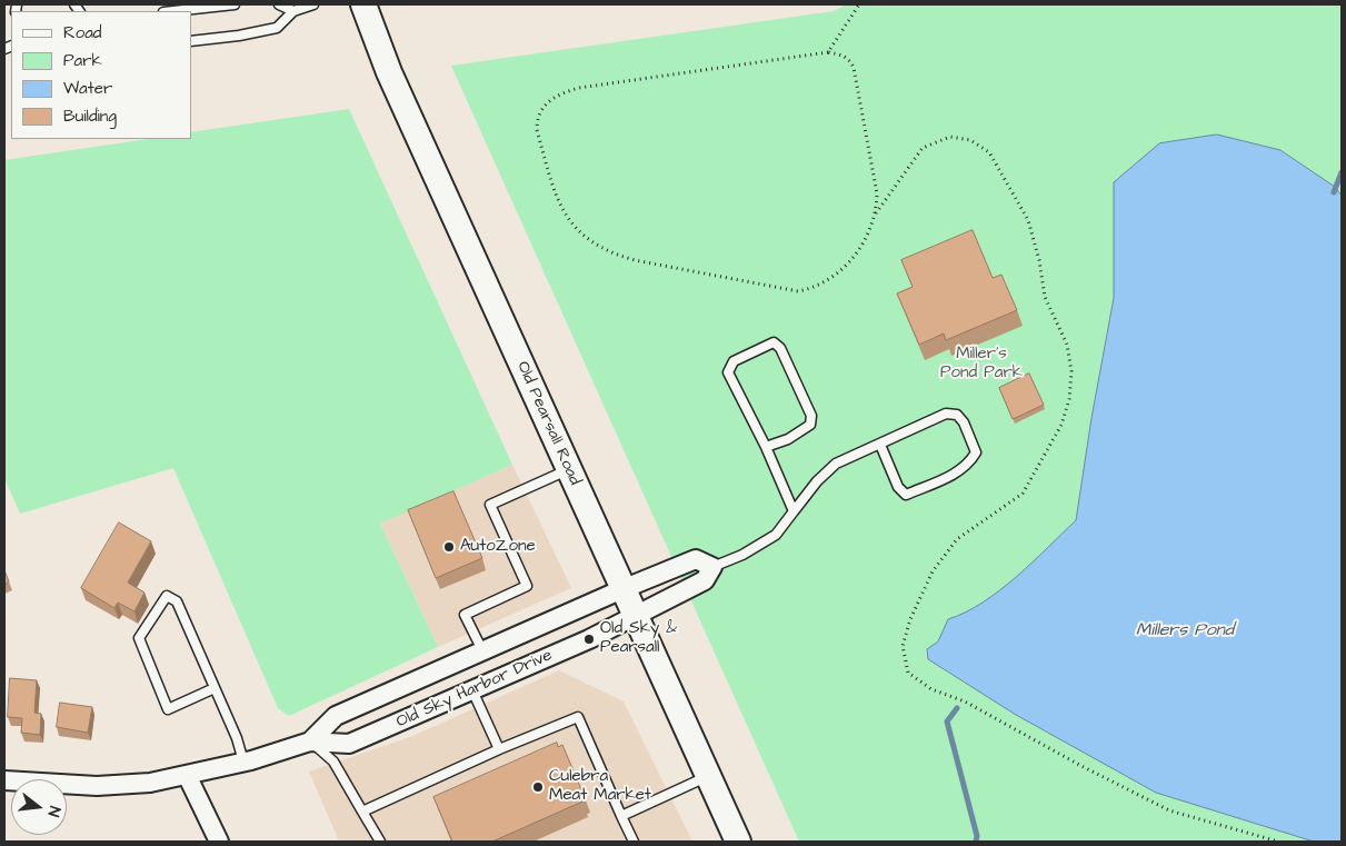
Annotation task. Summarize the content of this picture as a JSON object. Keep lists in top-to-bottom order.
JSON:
{
  "streets": {
    "main road": ["Old Pearsall Road"],
    "street": ["Old Sky Harbor Drive"]
  },
  "crossings": [
    ["Old Pearsall Road", "Old Sky Harbor Drive"]
  ],
  "water": ["Millers Pond"],
  "parks": ["Miller's Pond Park"],
  "places": ["AutoZone", "Old Sky & Pearsall", "Culebra Meat Market"],
  "legend": [
    "Road",
    "Park",
    "Water",
    "Building"
  ],
  "north": "right"
}
